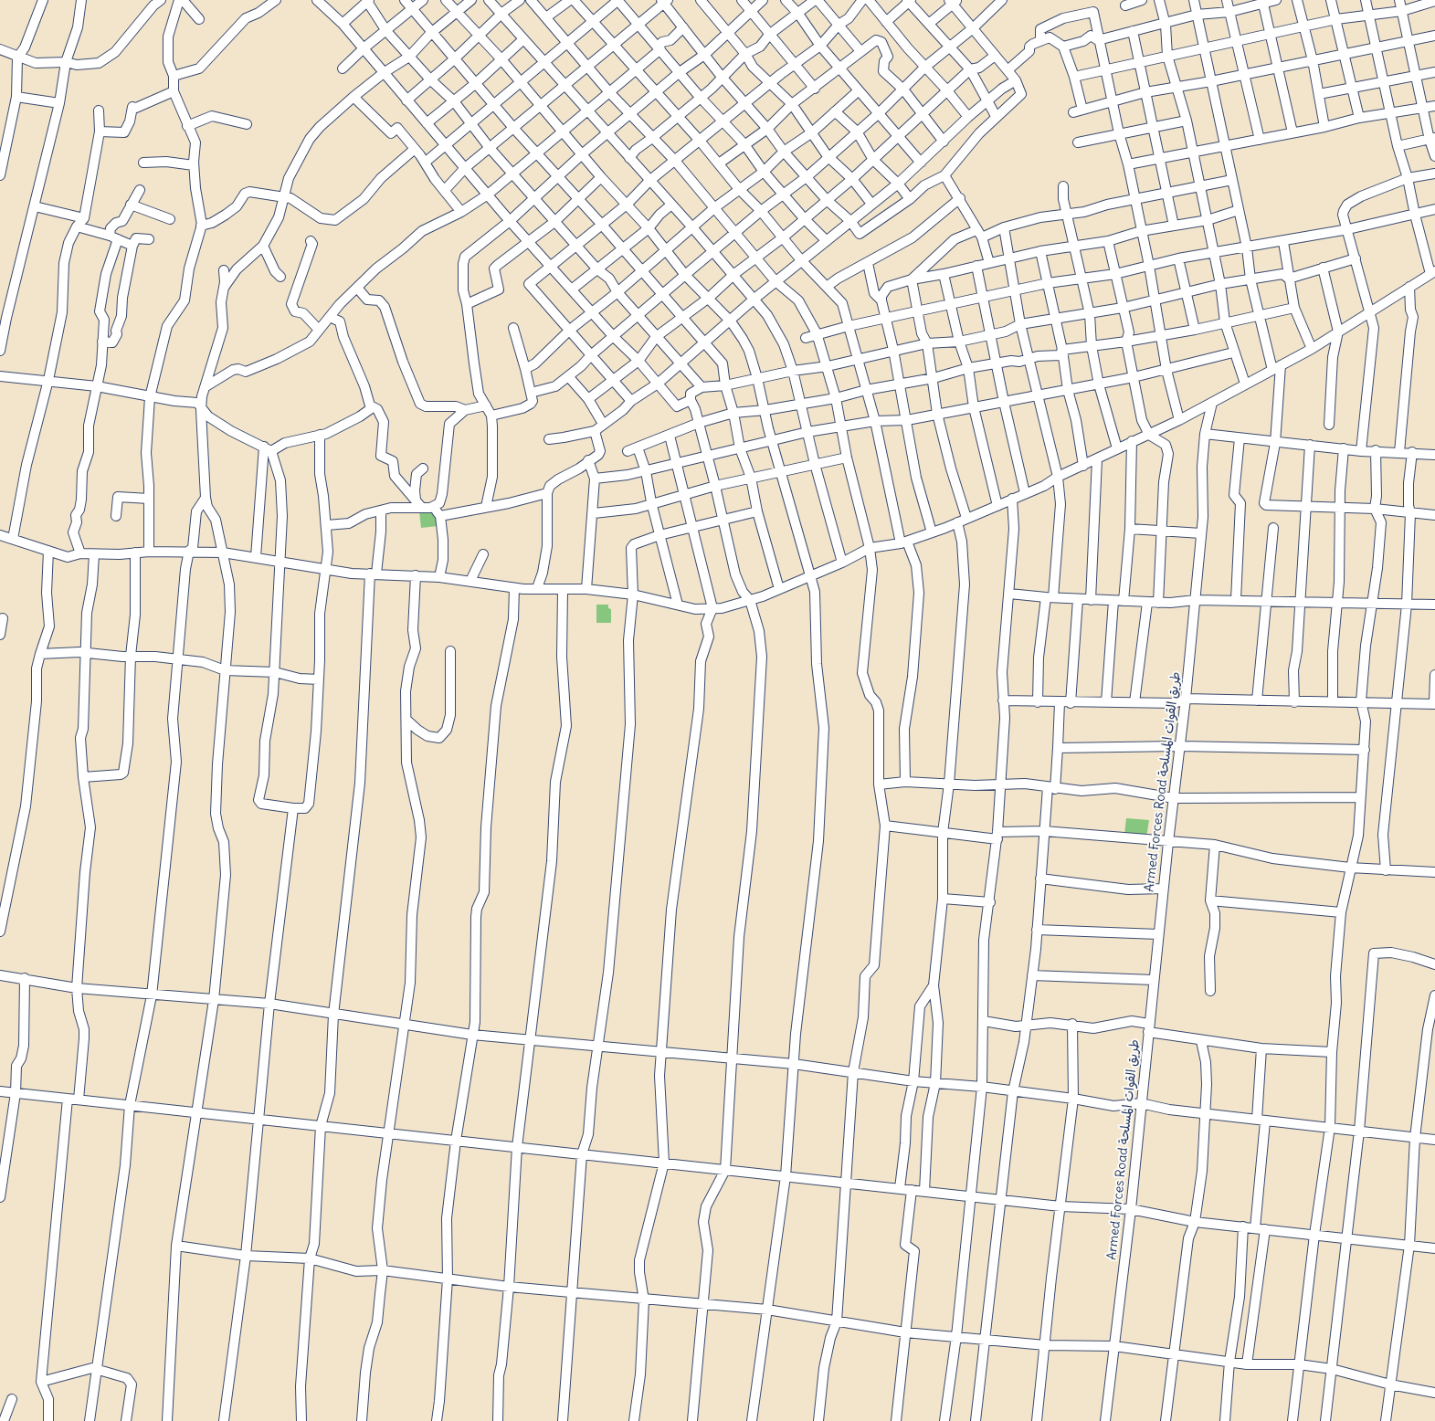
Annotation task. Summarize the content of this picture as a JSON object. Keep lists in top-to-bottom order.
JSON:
{
  "streets": {
    "street": ["Armed Forces Road طريق القوات المسلحة"]
  }
}
